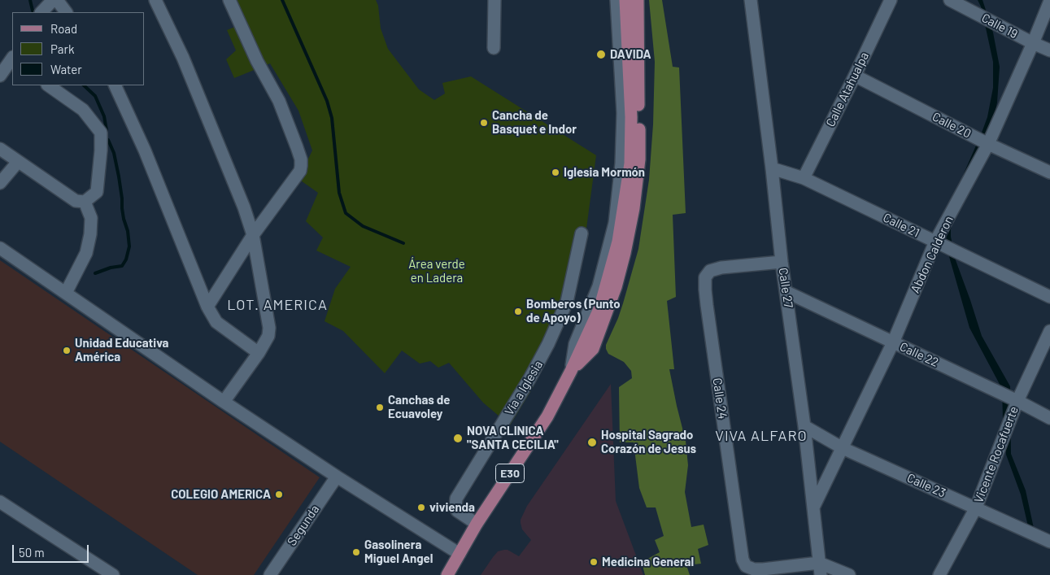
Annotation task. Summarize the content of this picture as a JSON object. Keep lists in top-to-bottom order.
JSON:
{
  "streets": {
    "main road": ["E30"],
    "street": [
      "Calle 19",
      "Calle Atahualpa",
      "Calle 20",
      "Calle 21",
      "Abdon Calderon",
      "Calle 27",
      "Calle 22",
      "Vía a Iglesia",
      "Calle 24",
      "Vicente Rocafuerte",
      "Calle 23",
      "Segunda"
    ]
  },
  "crossings": [
    ["Calle 19", "Abdon Calderon"],
    ["Calle Atahualpa", "Calle 20"],
    ["Calle Atahualpa", "Calle 21"],
    ["Calle 20", "Abdon Calderon"],
    ["Calle 21", "Abdon Calderon"],
    ["Calle 21", "Calle 27"],
    ["Abdon Calderon", "Calle 27"],
    ["Abdon Calderon", "Calle 22"],
    ["Abdon Calderon", "Calle 23"],
    ["Calle 27", "Calle 22"],
    ["Calle 27", "Calle 24"],
    ["Calle 27", "Calle 23"],
    ["Calle 22", "Vicente Rocafuerte"],
    ["Vía a Iglesia", "E30"],
    ["Vicente Rocafuerte", "Calle 23"]
  ],
  "districts": ["LOT. AMERICA", "VIVA ALFARO"],
  "parks": ["Área verde en Ladera"],
  "places": [
    "DAVIDA",
    "Cancha de Basquet e Indor",
    "Iglesia Mormón",
    "Bomberos (Punto de Apoyo)",
    "Unidad Educativa América",
    "Canchas de Ecuavoley",
    "NOVA CLINICA \"SANTA CECILIA\"",
    "Hospital Sagrado Corazón de Jesus",
    "COLEGIO AMERICA",
    "vivienda",
    "Gasolinera Miguel Angel",
    "Medicina General"
  ],
  "legend": ["Road", "Park", "Water"],
  "scale_bar": "50 m"
}
